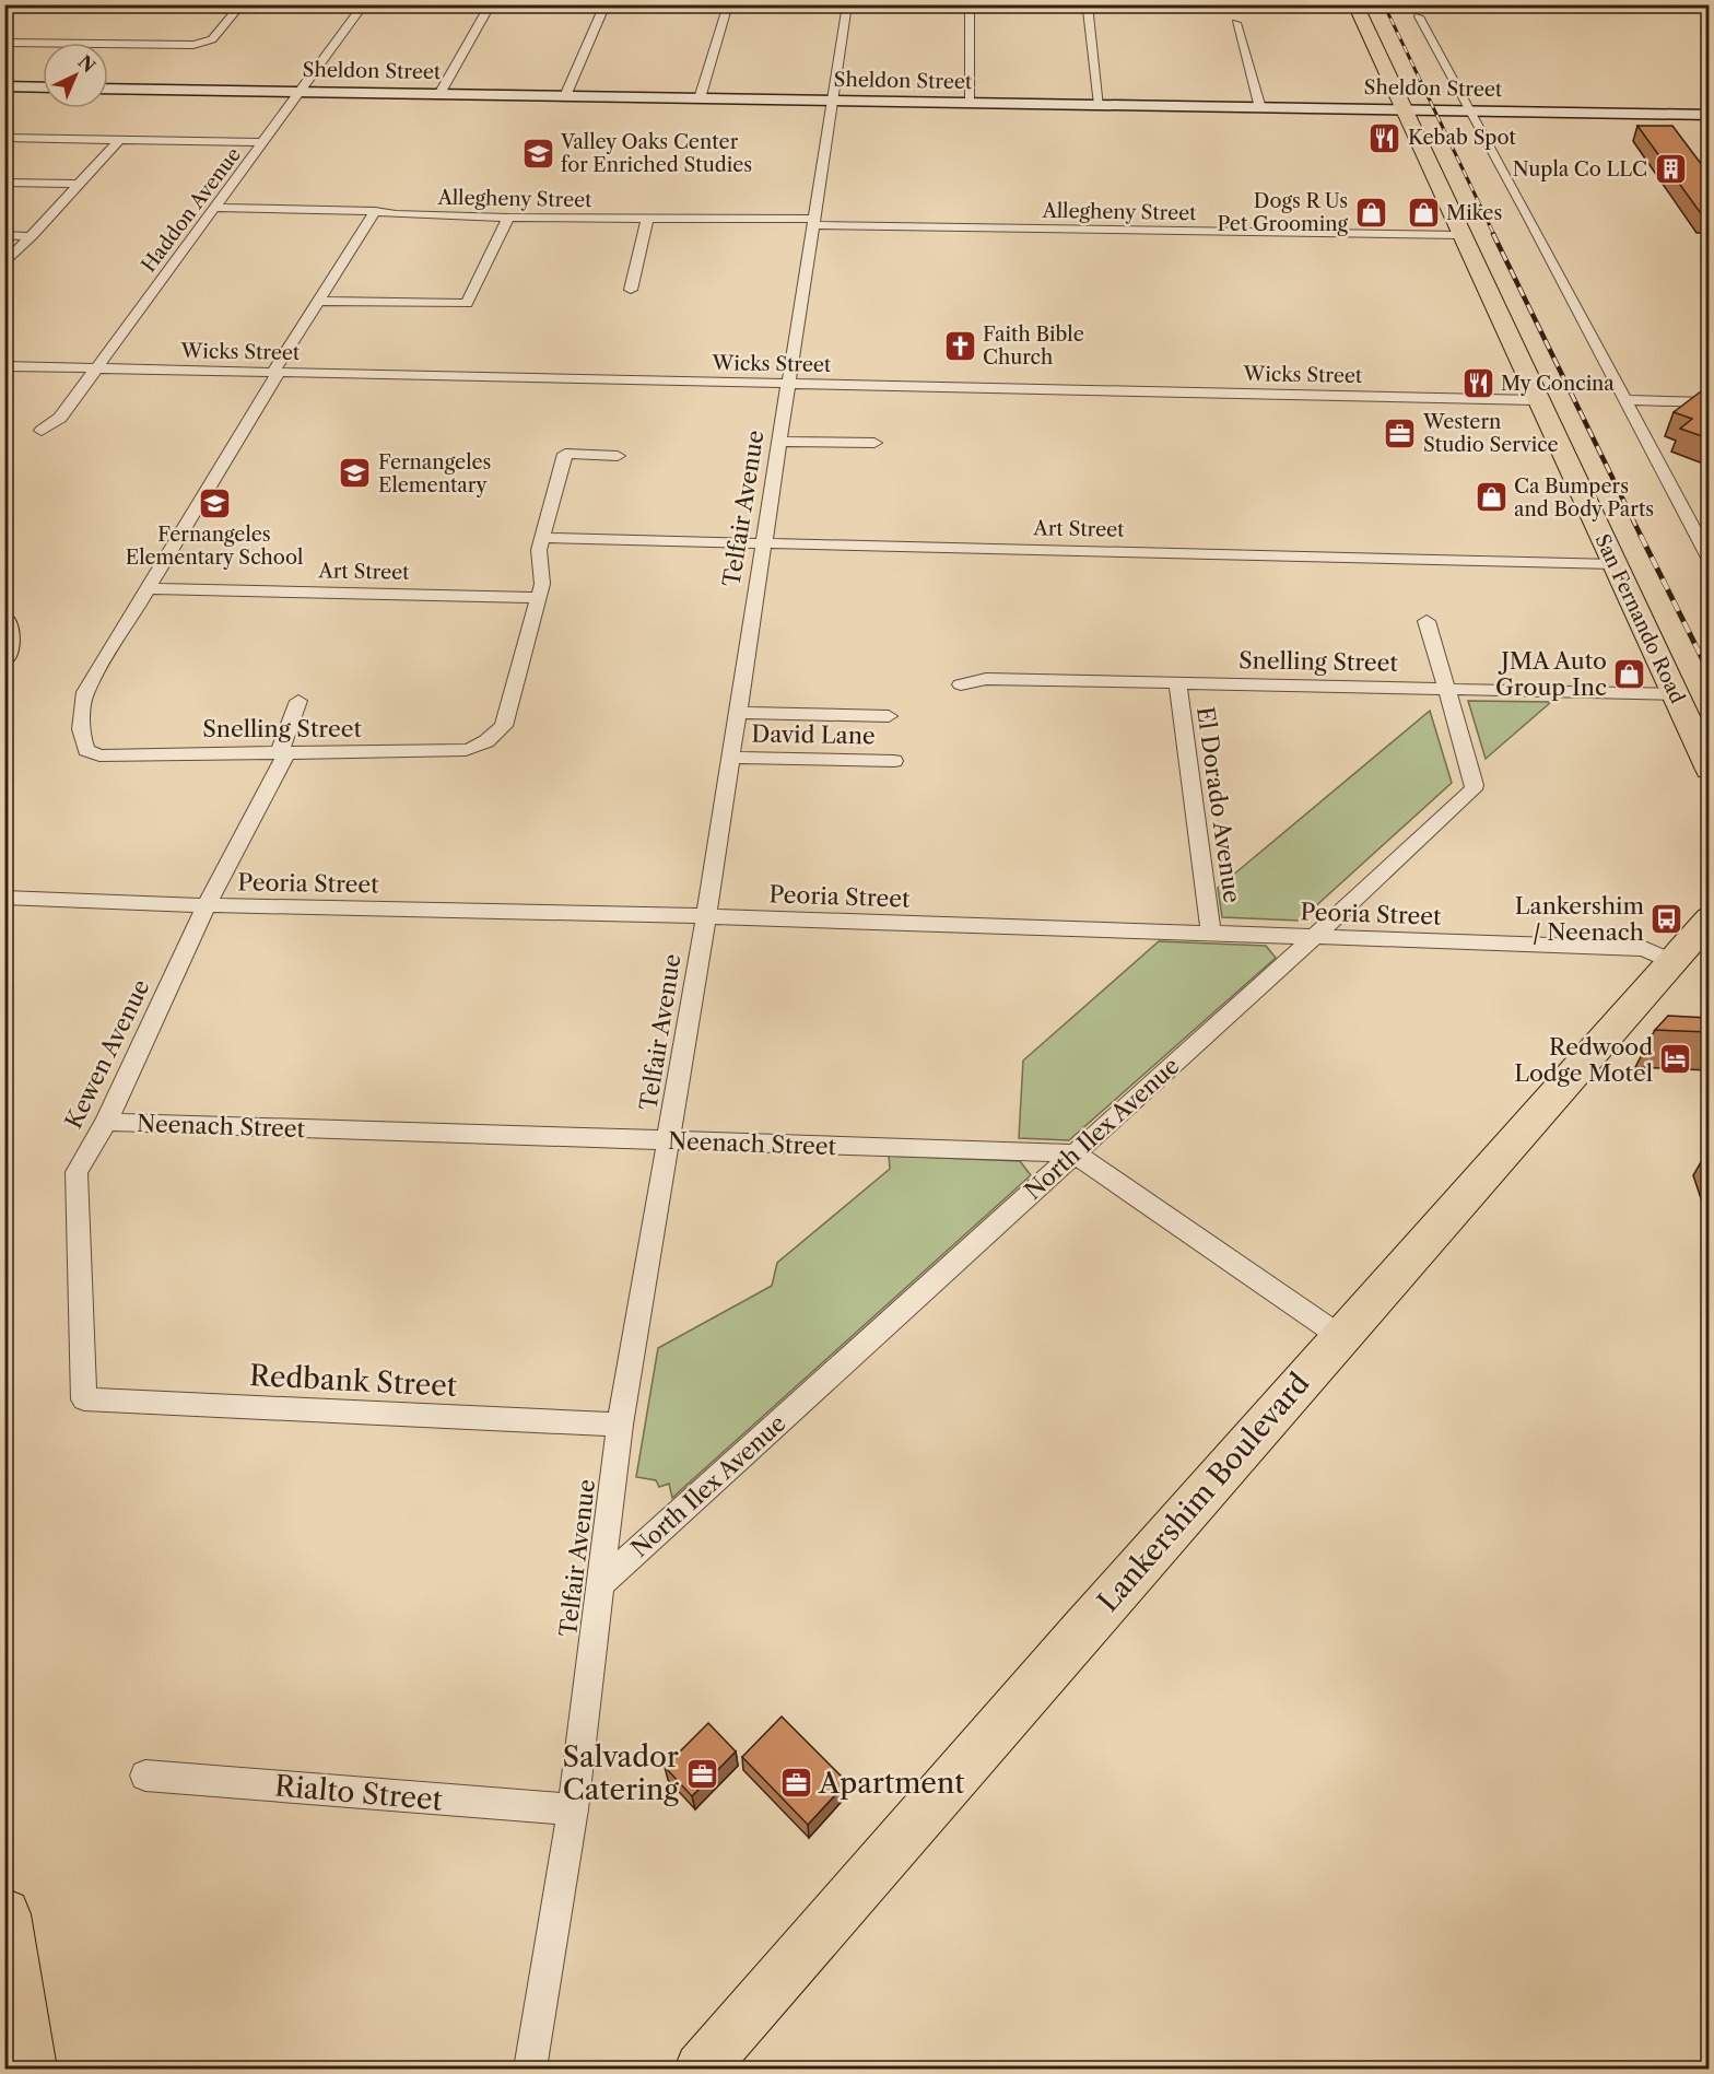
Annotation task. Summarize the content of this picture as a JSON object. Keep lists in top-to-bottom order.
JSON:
{
  "streets": {
    "main road": ["Sheldon Street", "San Fernando Road", "Lankershim Boulevard"],
    "street": [
      "Allegheny Street",
      "Haddon Avenue",
      "Wicks Street",
      "Telfair Avenue",
      "Art Street",
      "Snelling Street",
      "David Lane",
      "El Dorado Avenue",
      "Peoria Street",
      "Kewen Avenue",
      "Neenach Street",
      "North Ilex Avenue",
      "Redbank Street",
      "Rialto Street"
    ]
  },
  "crossings": [
    ["Sheldon Street", "Haddon Avenue"],
    ["Sheldon Street", "Telfair Avenue"],
    ["Sheldon Street", "San Fernando Road"],
    ["Allegheny Street", "Haddon Avenue"],
    ["Allegheny Street", "Telfair Avenue"],
    ["Allegheny Street", "San Fernando Road"],
    ["Haddon Avenue", "Wicks Street"],
    ["Wicks Street", "Telfair Avenue"],
    ["Wicks Street", "San Fernando Road"],
    ["Telfair Avenue", "Art Street"],
    ["Telfair Avenue", "David Lane"],
    ["Telfair Avenue", "Peoria Street"],
    ["Telfair Avenue", "Neenach Street"],
    ["Telfair Avenue", "North Ilex Avenue"],
    ["Telfair Avenue", "Redbank Street"],
    ["Telfair Avenue", "Rialto Street"],
    ["Art Street", "San Fernando Road"],
    ["Art Street", "Snelling Street"],
    ["San Fernando Road", "Snelling Street"],
    ["Snelling Street", "El Dorado Avenue"],
    ["Snelling Street", "Kewen Avenue"],
    ["Snelling Street", "North Ilex Avenue"],
    ["El Dorado Avenue", "Peoria Street"],
    ["Peoria Street", "Kewen Avenue"],
    ["Peoria Street", "North Ilex Avenue"],
    ["Peoria Street", "Lankershim Boulevard"],
    ["Kewen Avenue", "Neenach Street"],
    ["Kewen Avenue", "Redbank Street"],
    ["Neenach Street", "North Ilex Avenue"]
  ],
  "places": {
    "restaurant": ["Kebab Spot", "My Concina"],
    "school or university": ["Valley Oaks Center for Enriched Studies", "Fernangeles Elementary", "Fernangeles Elementary School"],
    "building": ["Nupla Co LLC"],
    "shop": [
      "Dogs R Us Pet Grooming",
      "Mikes",
      "Ca Bumpers and Body Parts",
      "JMA Auto Group Inc"
    ],
    "church": ["Faith Bible Church"],
    "office": ["Western Studio Service", "Salvador Catering", "Apartment"],
    "bus stop": ["Lankershim / Neenach"],
    "hotel": ["Redwood Lodge Motel"]
  },
  "north": "top right"
}
